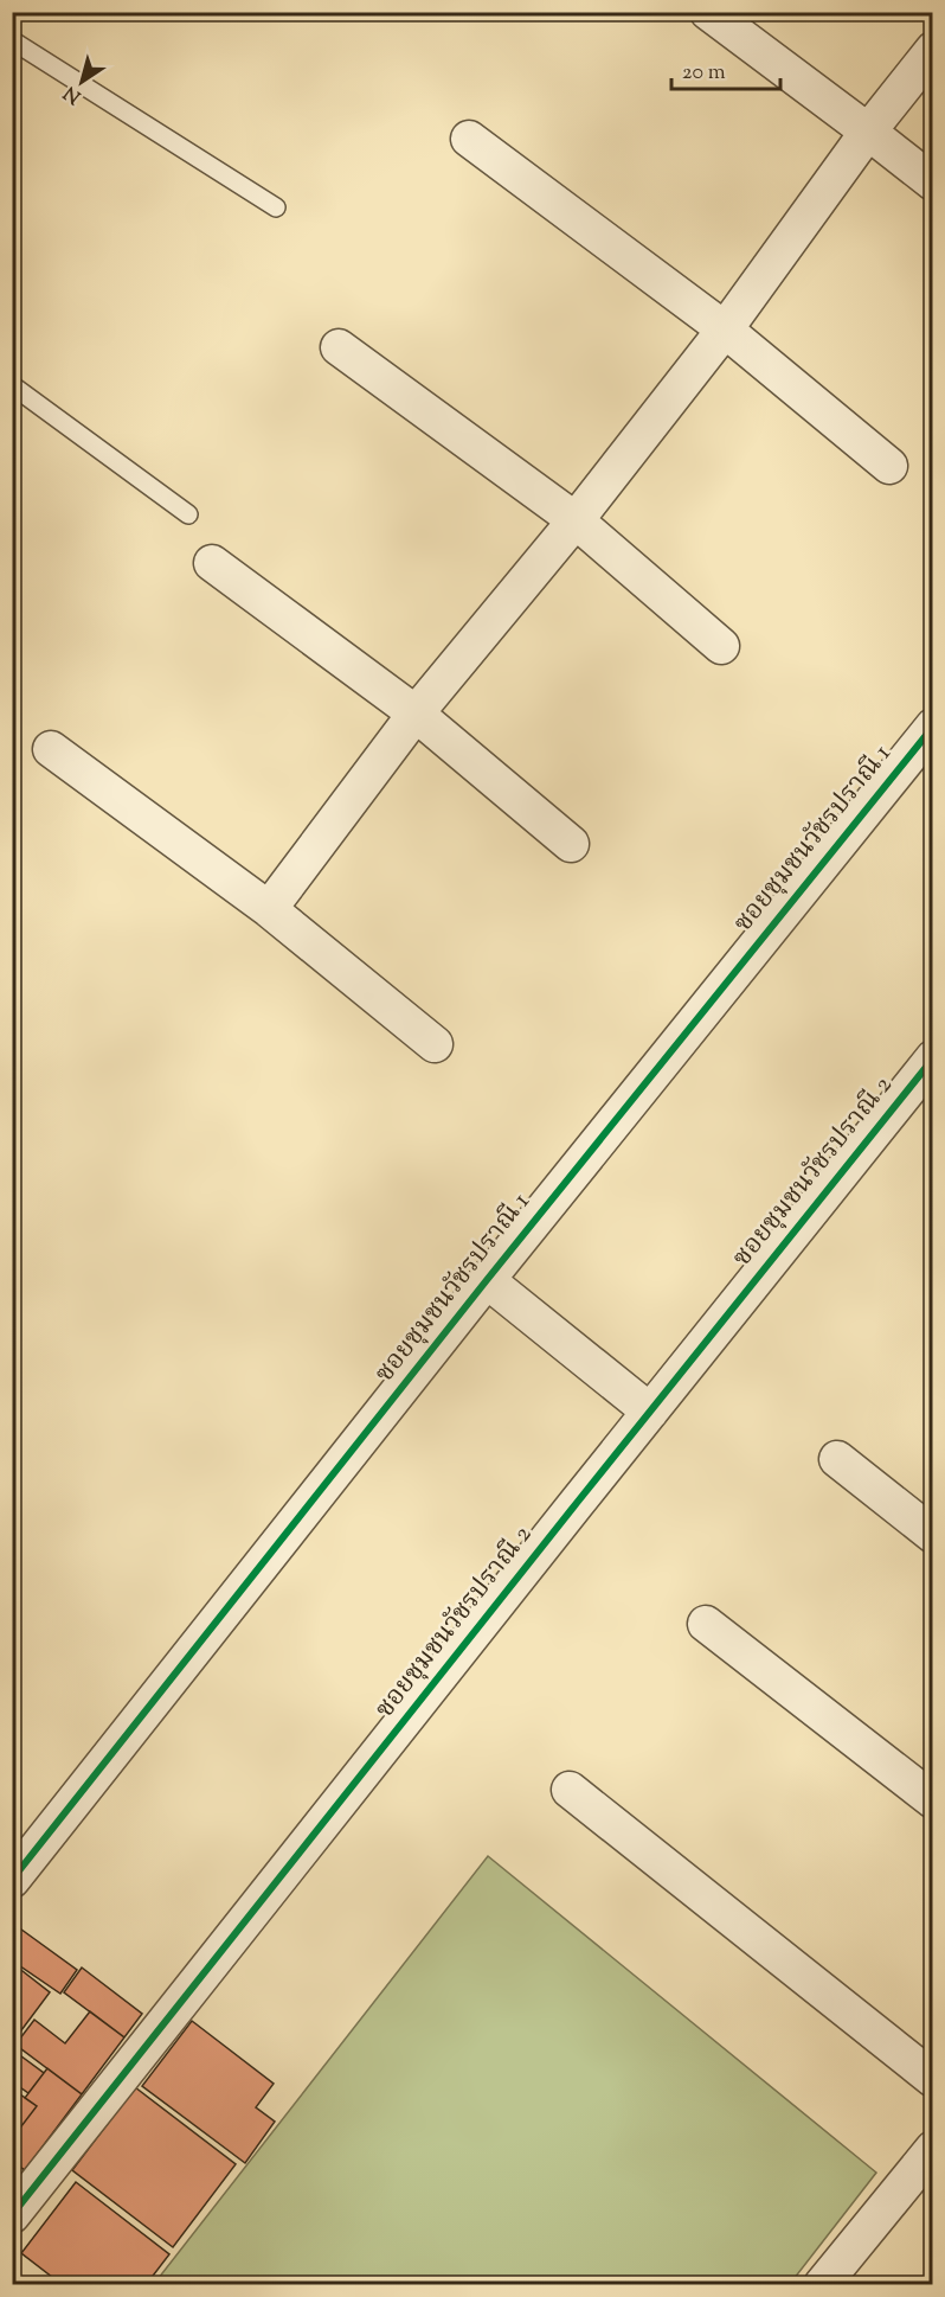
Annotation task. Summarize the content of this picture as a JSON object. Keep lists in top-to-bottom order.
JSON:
{
  "streets": {
    "street": ["ซอยชุมชนวัชรปราณี 1", "ซอยชุมชนวัชรปราณี 2"]
  },
  "scale_bar": "20 m",
  "north": "bottom left"
}
